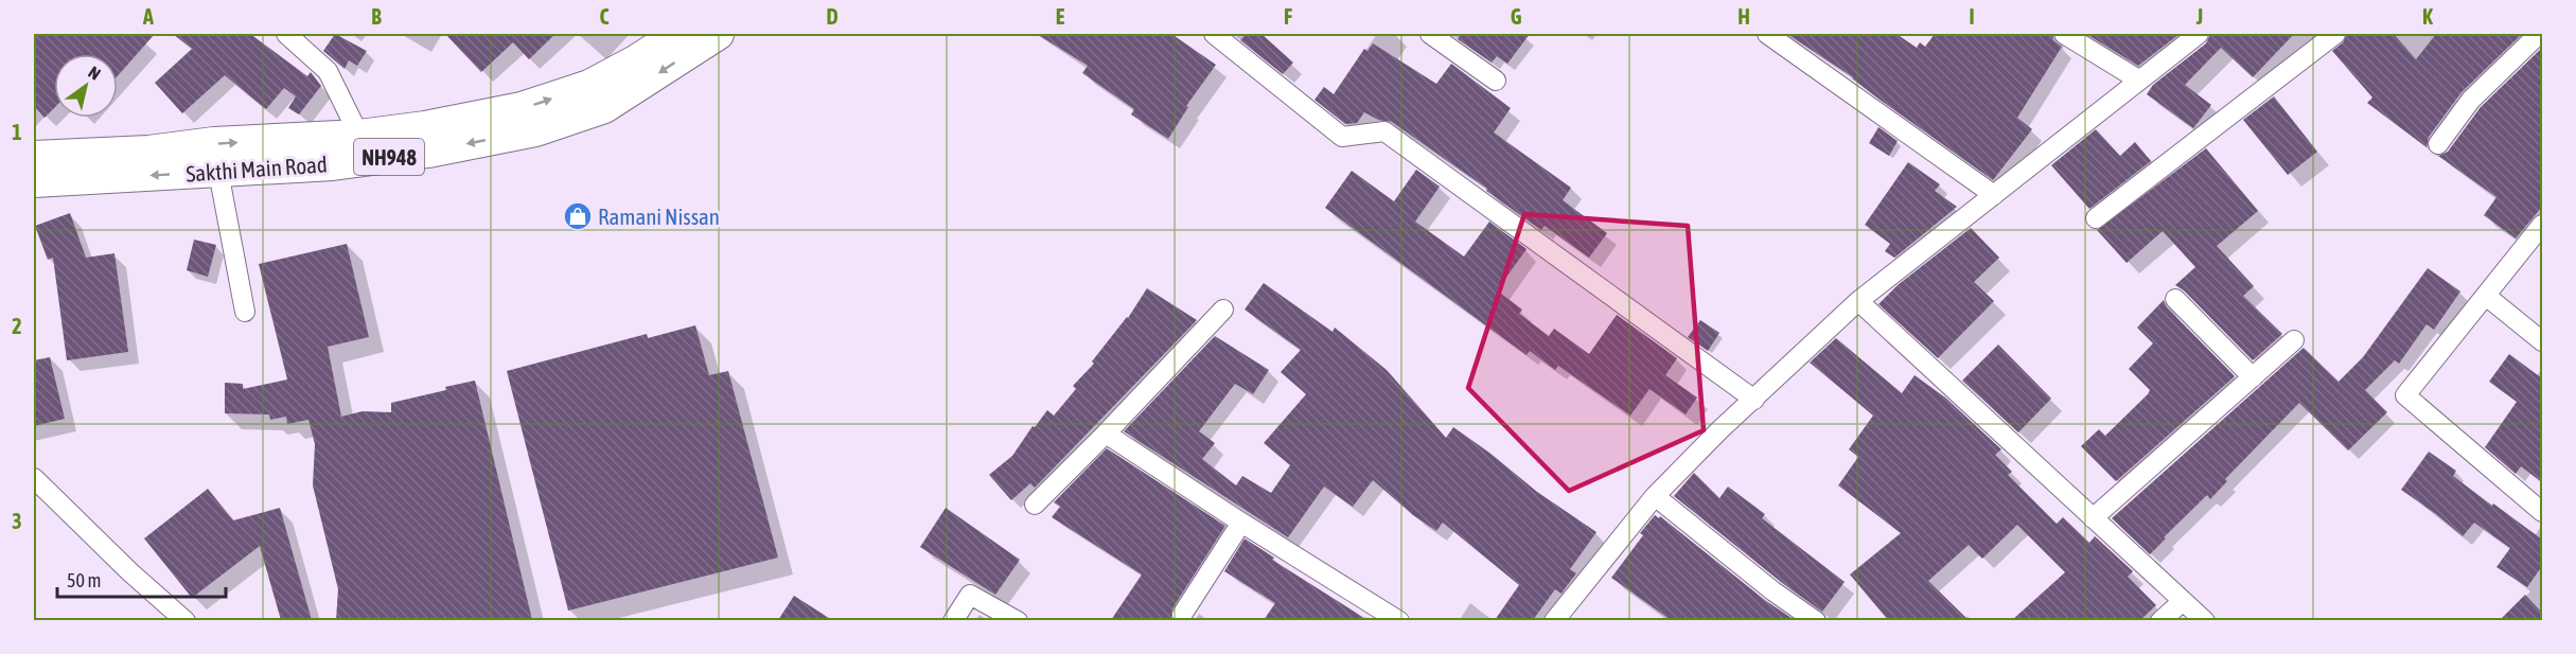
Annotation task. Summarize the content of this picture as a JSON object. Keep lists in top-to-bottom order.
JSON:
{
  "streets": {
    "highway": ["NH948", "Sakthi Main Road"]
  },
  "places": {
    "shop": ["Ramani Nissan"]
  },
  "scale_bar": "50 m",
  "north": "top right",
  "grid": {
    "columns": [
      "A",
      "B",
      "C",
      "D",
      "E",
      "F",
      "G",
      "H",
      "I",
      "J",
      "K"
    ],
    "rows": ["1", "2", "3"]
  }
}
